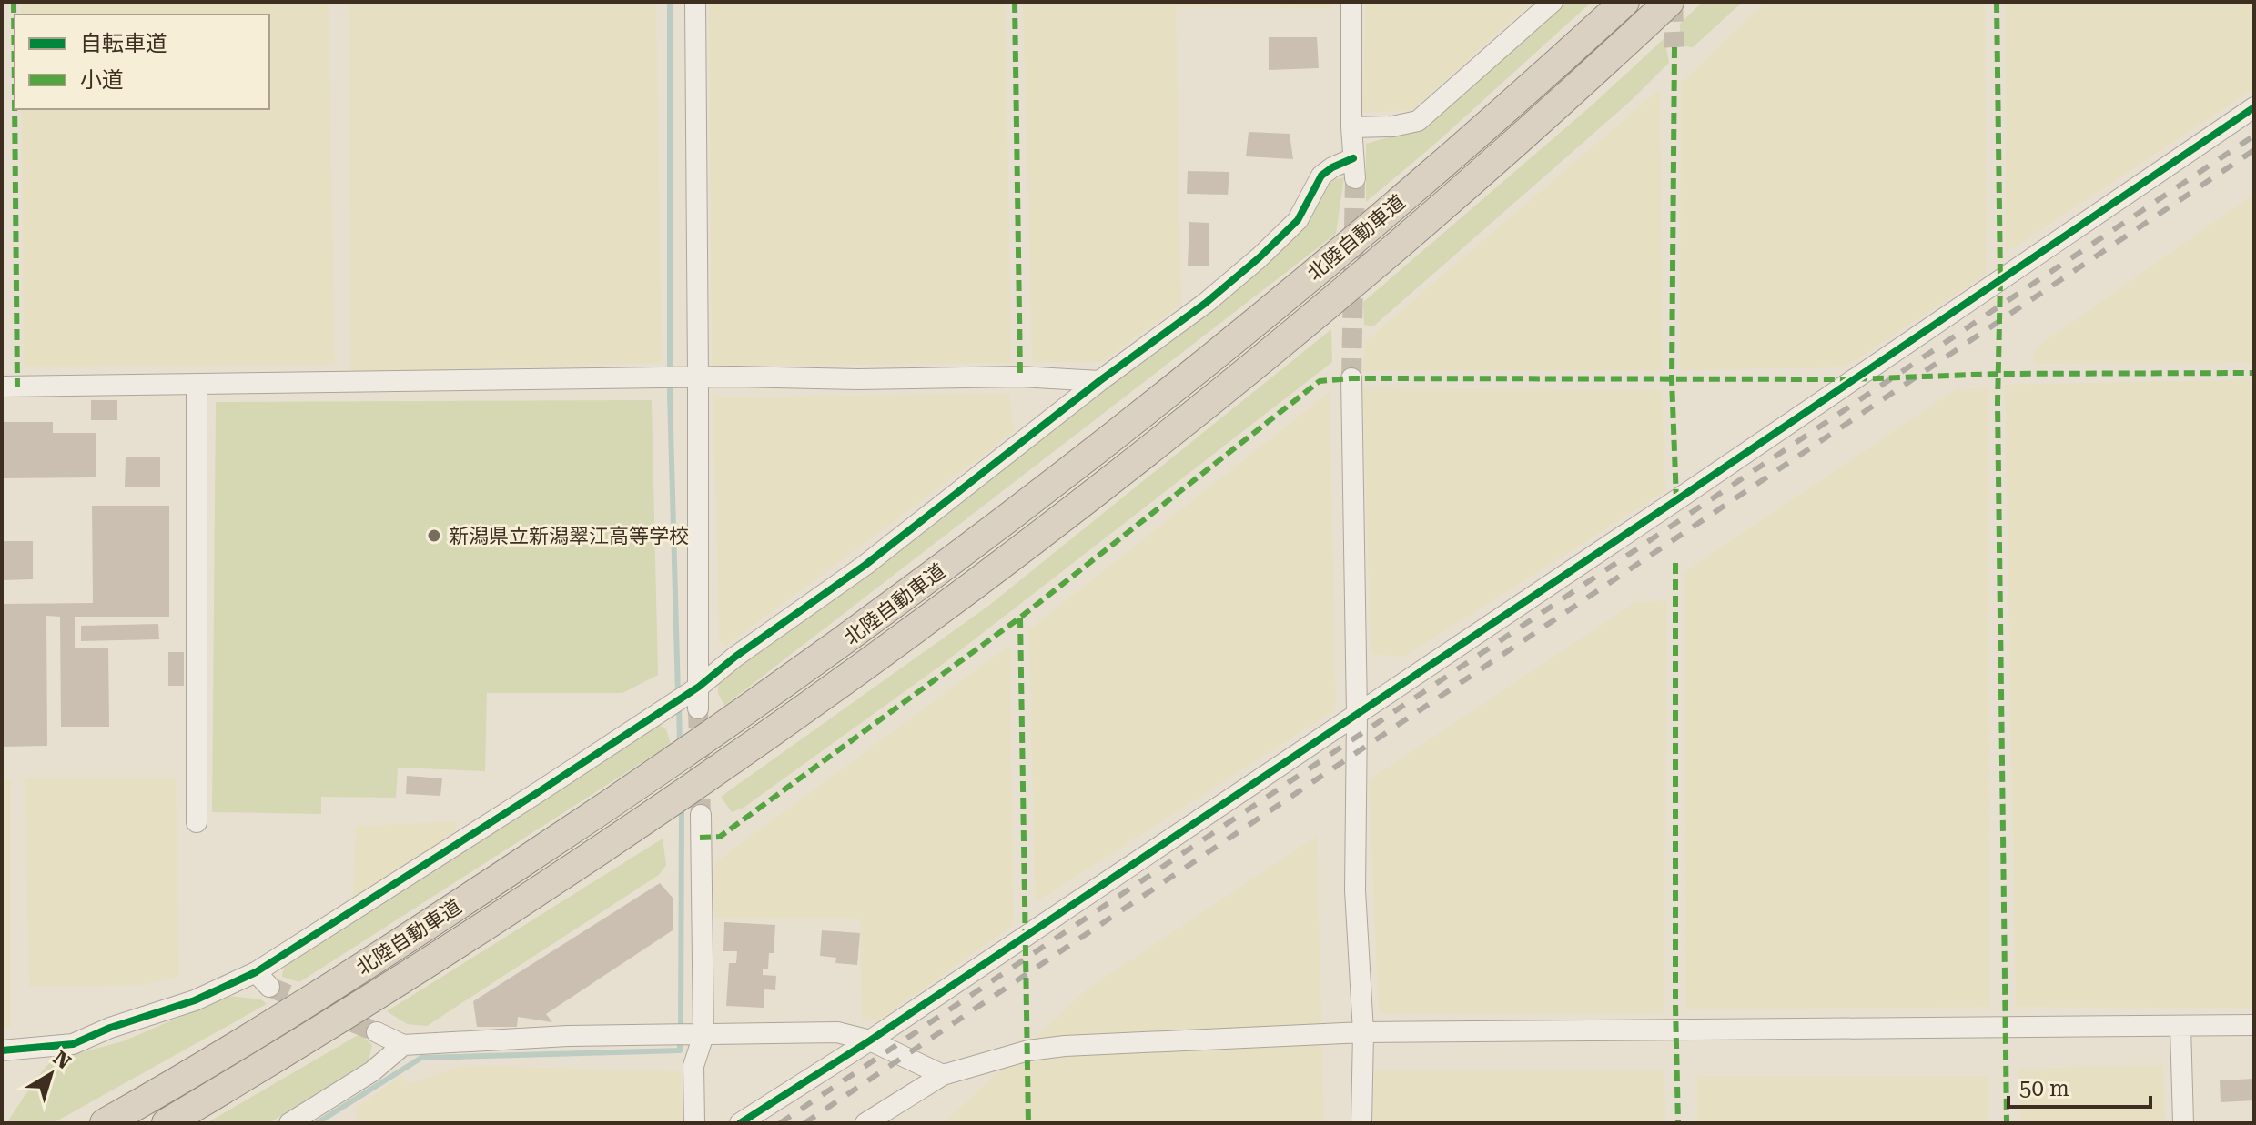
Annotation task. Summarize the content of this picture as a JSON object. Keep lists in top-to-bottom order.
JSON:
{
  "streets": {
    "highway": ["北陸自動車道"]
  },
  "places": ["新潟県立新潟翠江高等学校"],
  "legend": ["自転車道", "小道"],
  "scale_bar": "50 m",
  "north": "top right"
}
